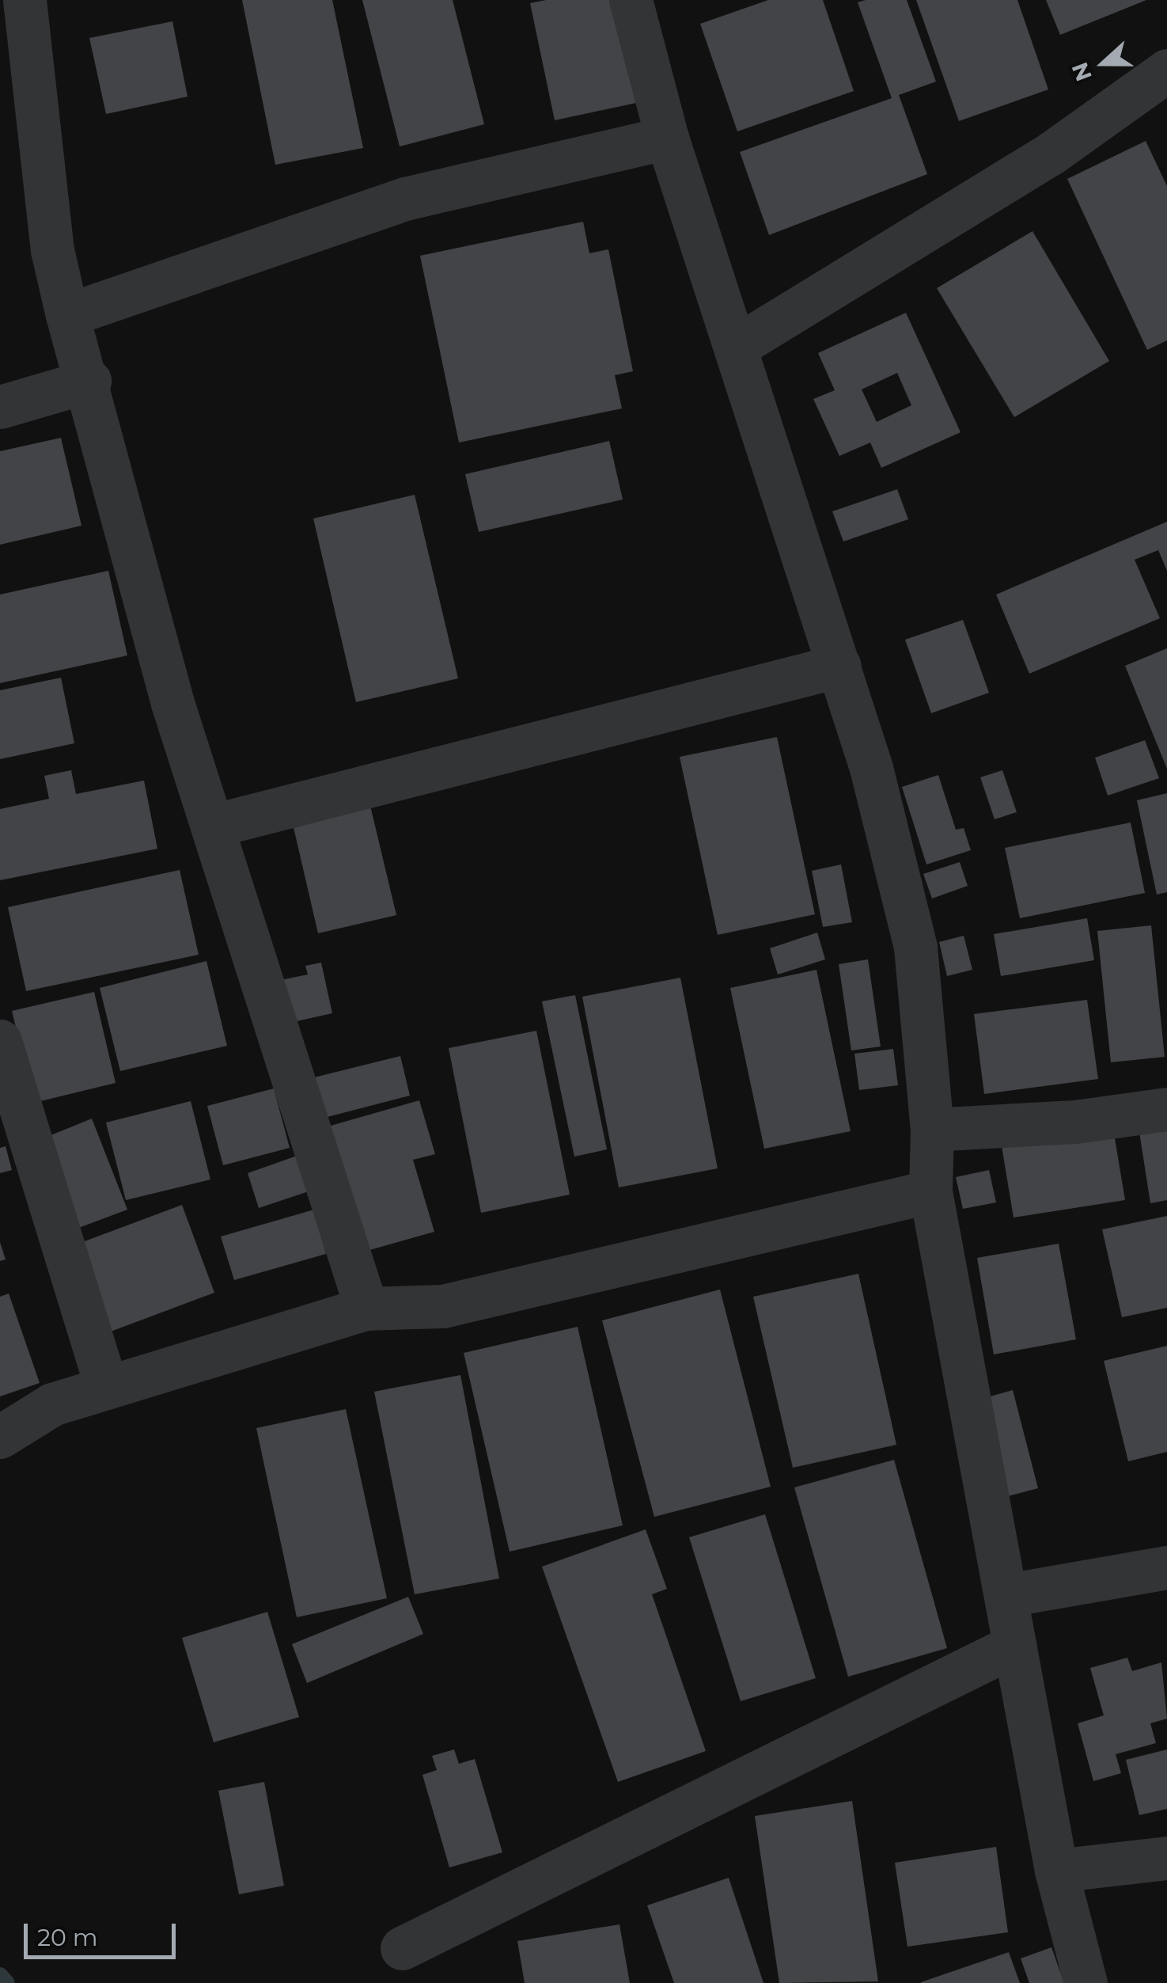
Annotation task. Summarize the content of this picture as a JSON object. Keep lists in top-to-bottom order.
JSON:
{
  "scale_bar": "20 m",
  "north": "left"
}
